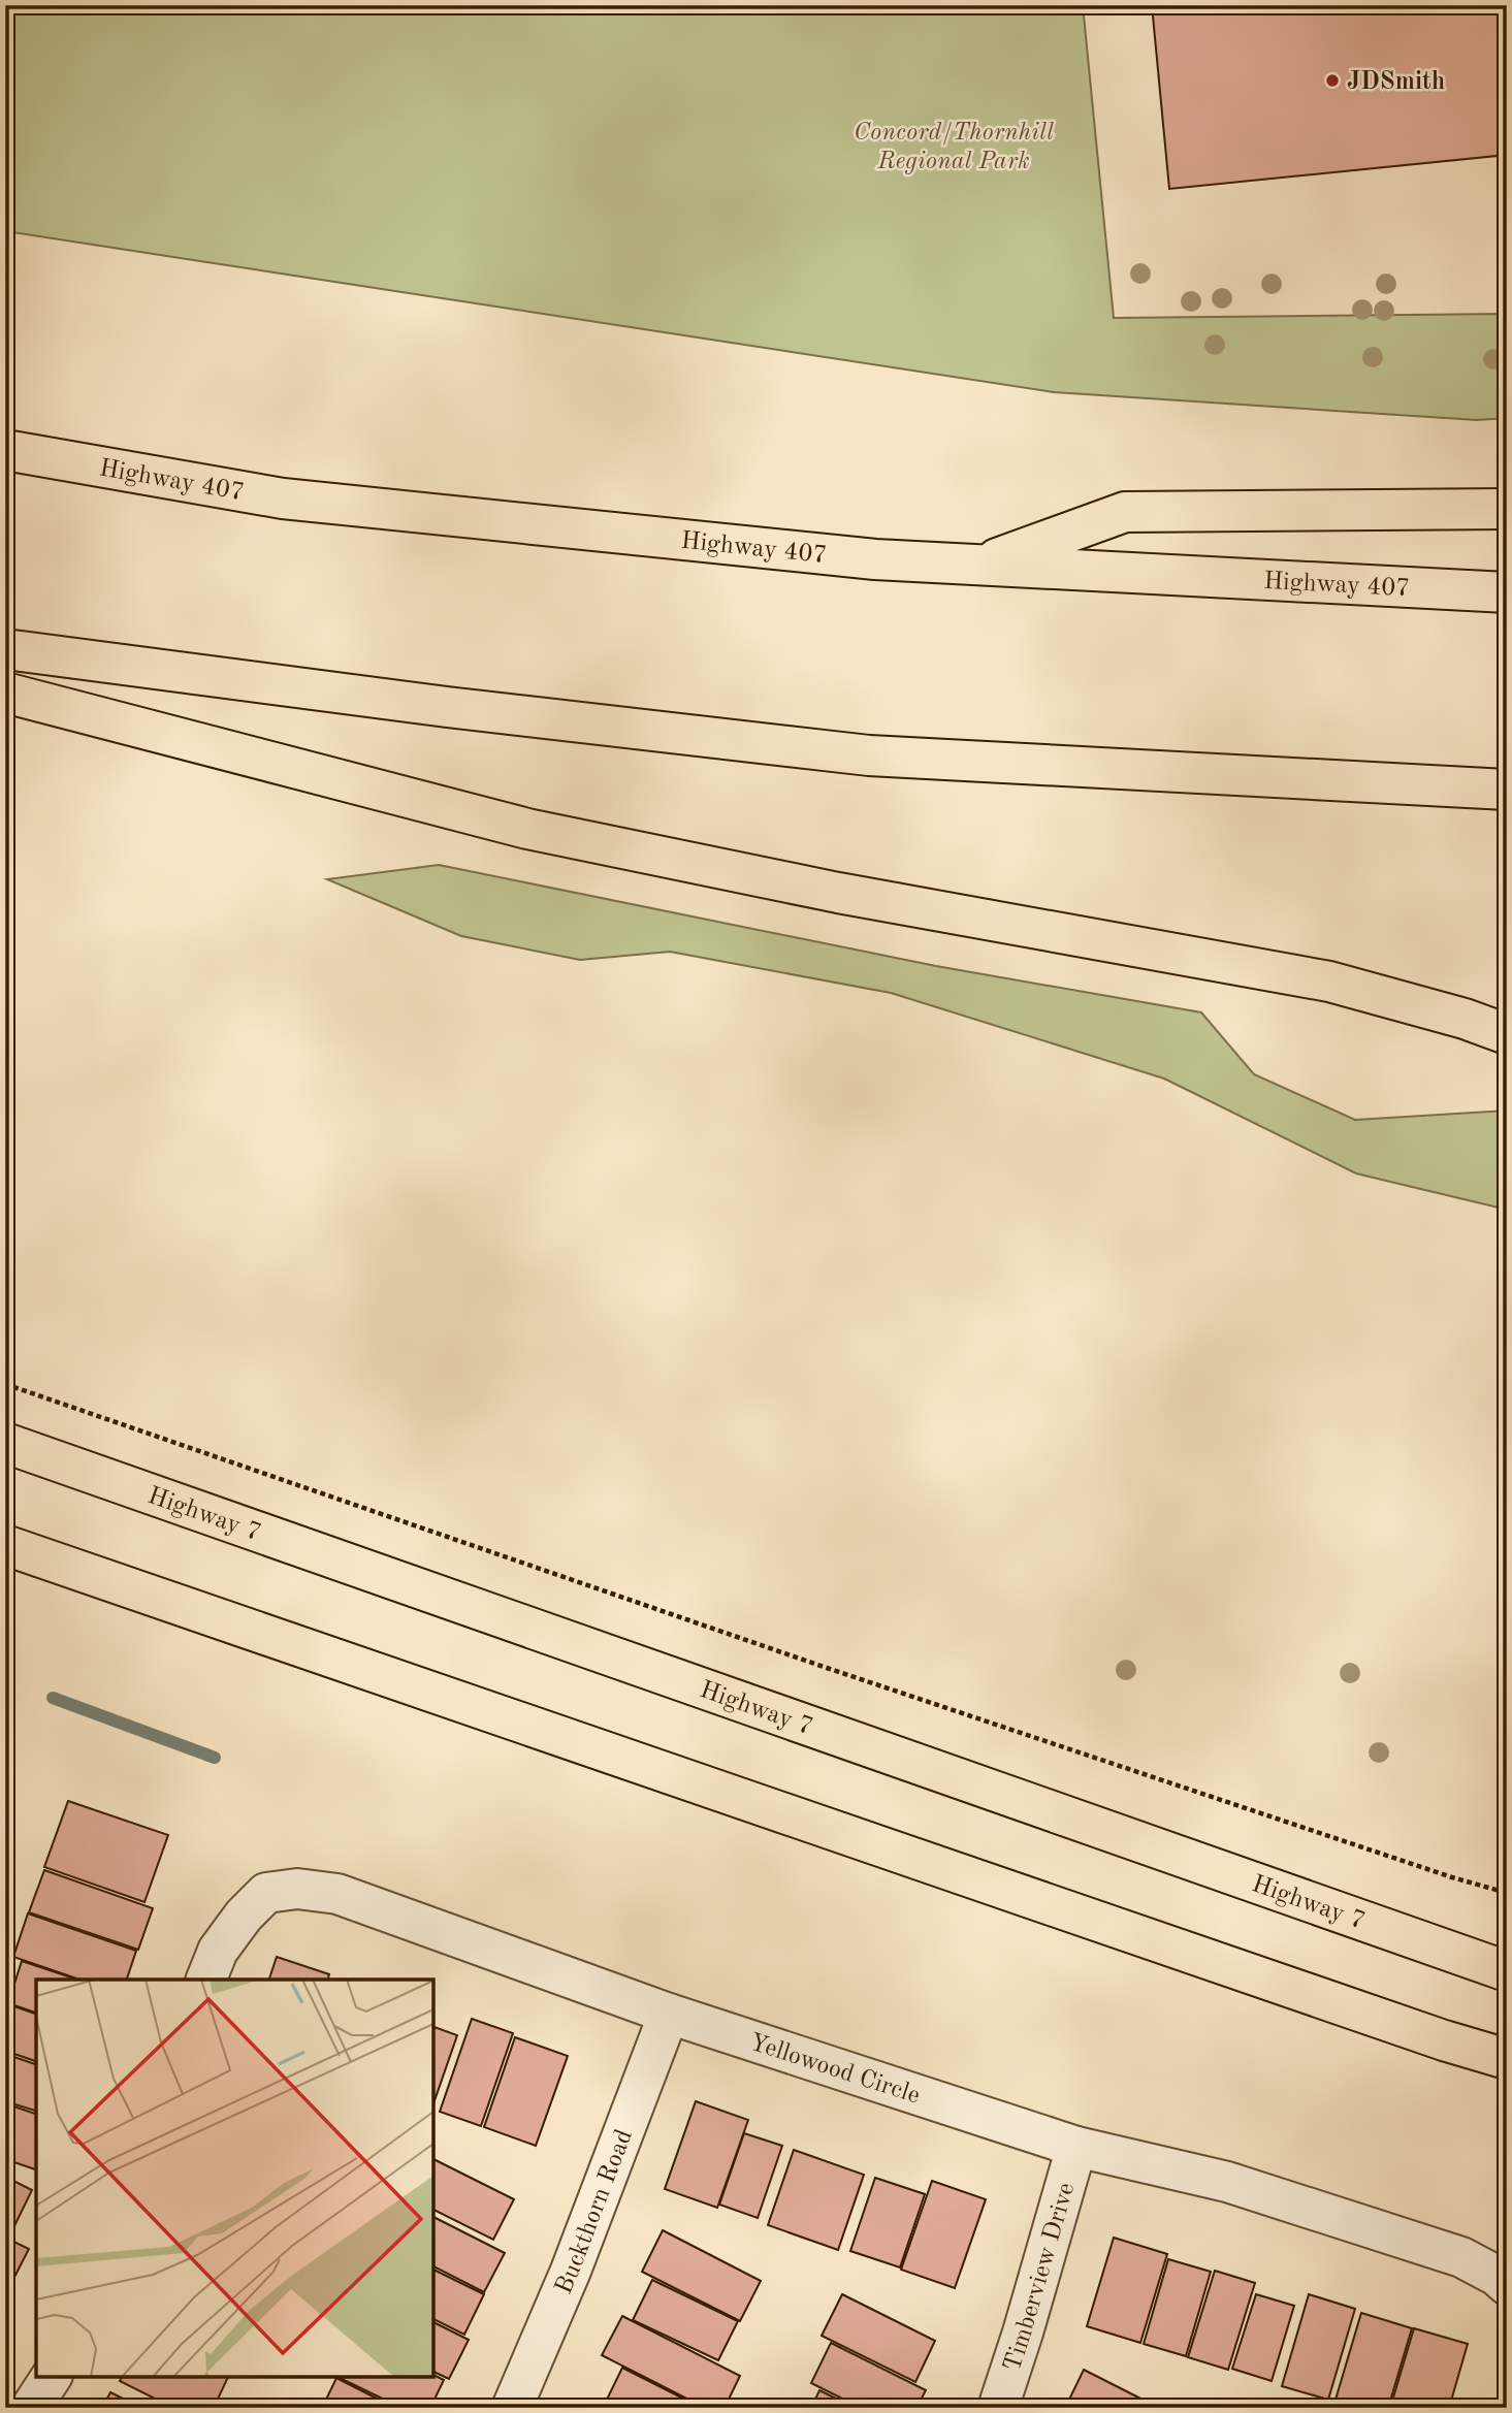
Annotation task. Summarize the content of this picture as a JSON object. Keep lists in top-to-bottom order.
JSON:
{
  "streets": {
    "main road": ["Highway 407", "Highway 7"],
    "street": ["Yellowood Circle", "Buckthorn Road", "Timberview Drive"]
  },
  "crossings": [
    ["Yellowood Circle", "Buckthorn Road"],
    ["Yellowood Circle", "Timberview Drive"]
  ],
  "parks": ["Concord/Thornhill Regional Park"],
  "places": ["JDSmith"]
}
